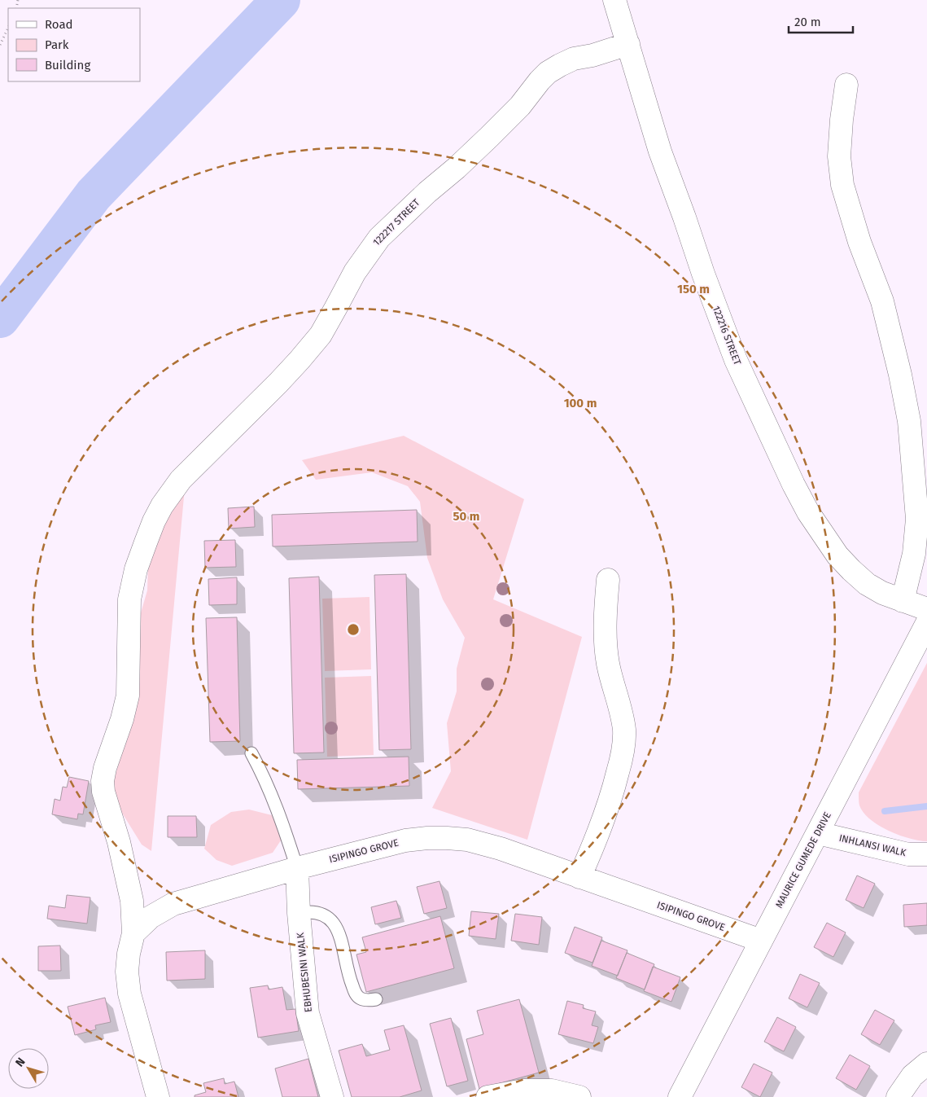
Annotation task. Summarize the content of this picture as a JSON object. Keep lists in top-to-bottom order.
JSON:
{
  "streets": {
    "street": [
      "122217 STREET",
      "122216 STREET",
      "INHLANSI WALK",
      "ISIPINGO GROVE",
      "MAURICE GUMEDE DRIVE",
      "EBHUBESINI WALK"
    ]
  },
  "crossings": [
    ["122217 STREET", "122216 STREET"],
    ["122217 STREET", "ISIPINGO GROVE"],
    ["INHLANSI WALK", "MAURICE GUMEDE DRIVE"],
    ["ISIPINGO GROVE", "MAURICE GUMEDE DRIVE"],
    ["ISIPINGO GROVE", "EBHUBESINI WALK"]
  ],
  "legend": ["Road", "Park", "Building"],
  "scale_bar": "20 m",
  "north": "top left",
  "rings": ["150 m", "100 m", "50 m"]
}
